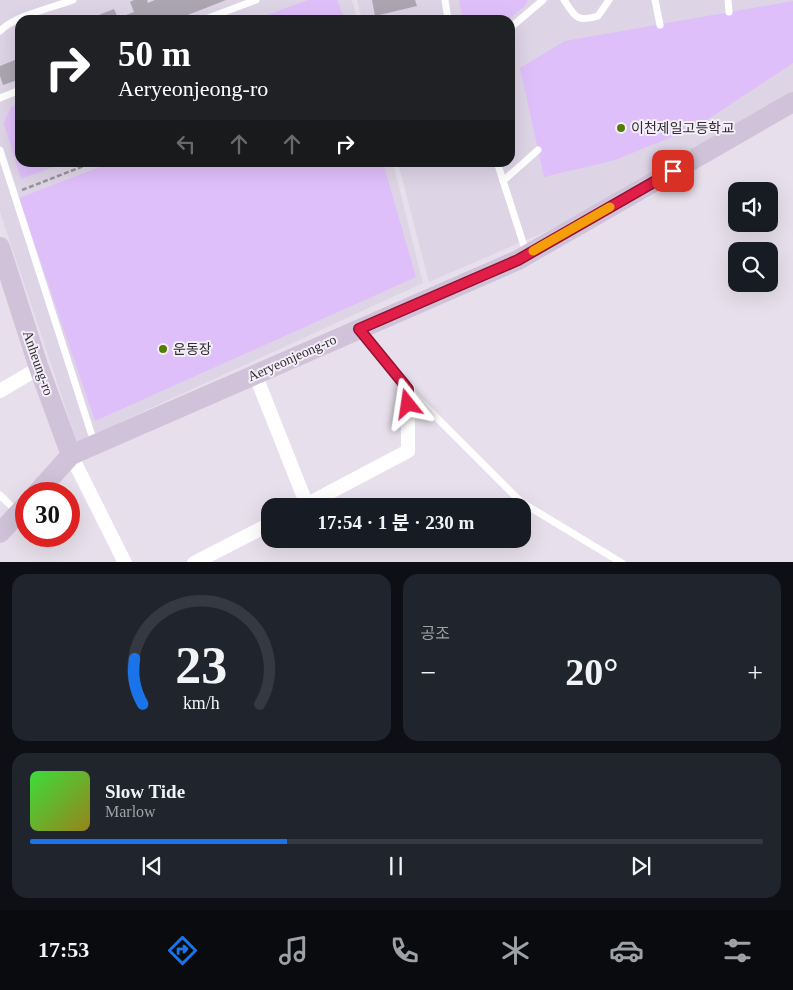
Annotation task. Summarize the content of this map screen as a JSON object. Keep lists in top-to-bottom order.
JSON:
{
  "streets": {
    "street": ["Aeryeonjeong-ro", "Anheung-ro"]
  },
  "crossings": [
    ["Aeryeonjeong-ro", "Anheung-ro"]
  ],
  "places": ["이천제일고등학교", "운동장"],
  "page": {
    "turn": ["50 m", "Aeryeonjeong-ro"],
    "limit": "30",
    "trip": "17:54 · 1 분 · 230 m",
    "tile": "공조",
    "heat": ["−", "20°", "+"],
    "song": ["Slow Tide", "Marlow"],
    "tabs": "17:53",
    "gauge": ["23", "km/h"]
  }
}
